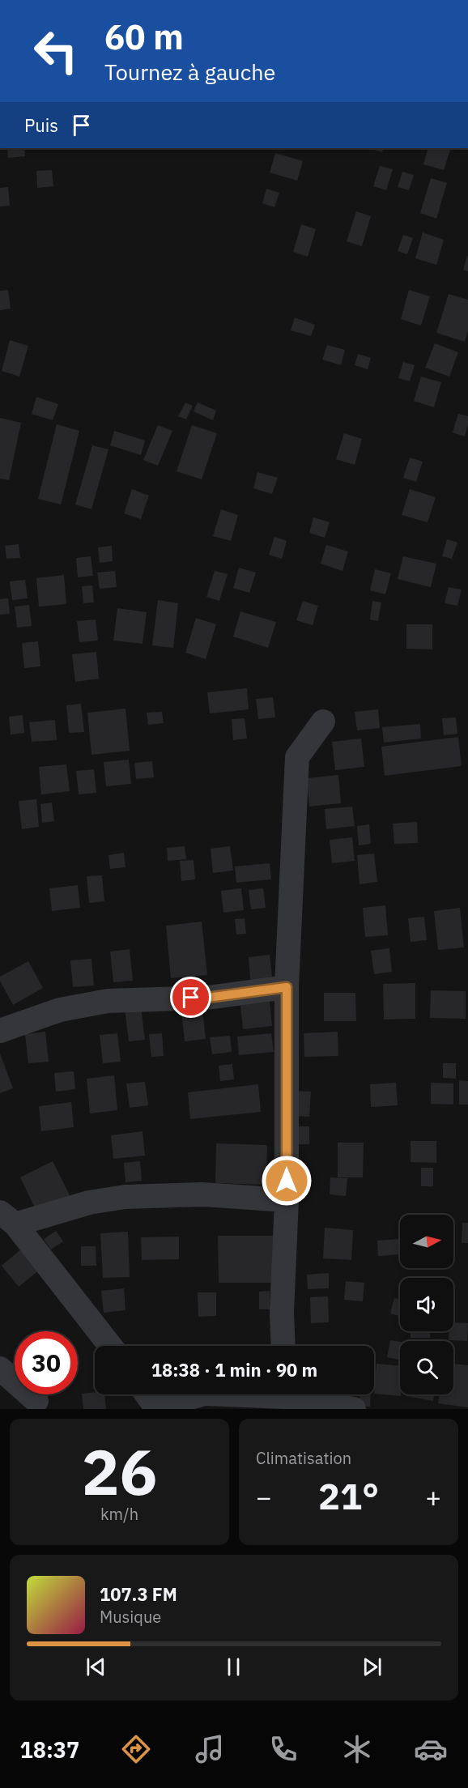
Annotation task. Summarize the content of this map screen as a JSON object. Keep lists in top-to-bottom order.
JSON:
{
  "north": "right",
  "page": {
    "turn": ["60 m", "Tournez à gauche"],
    "then": "Puis",
    "limit": "30",
    "trip": "18:38 · 1 min · 90 m",
    "tile": [
      ["26", "km/h"],
      "Climatisation"
    ],
    "heat": ["−", "21°", "+"],
    "song": ["107.3 FM", "Musique"],
    "tabs": "18:37"
  }
}
